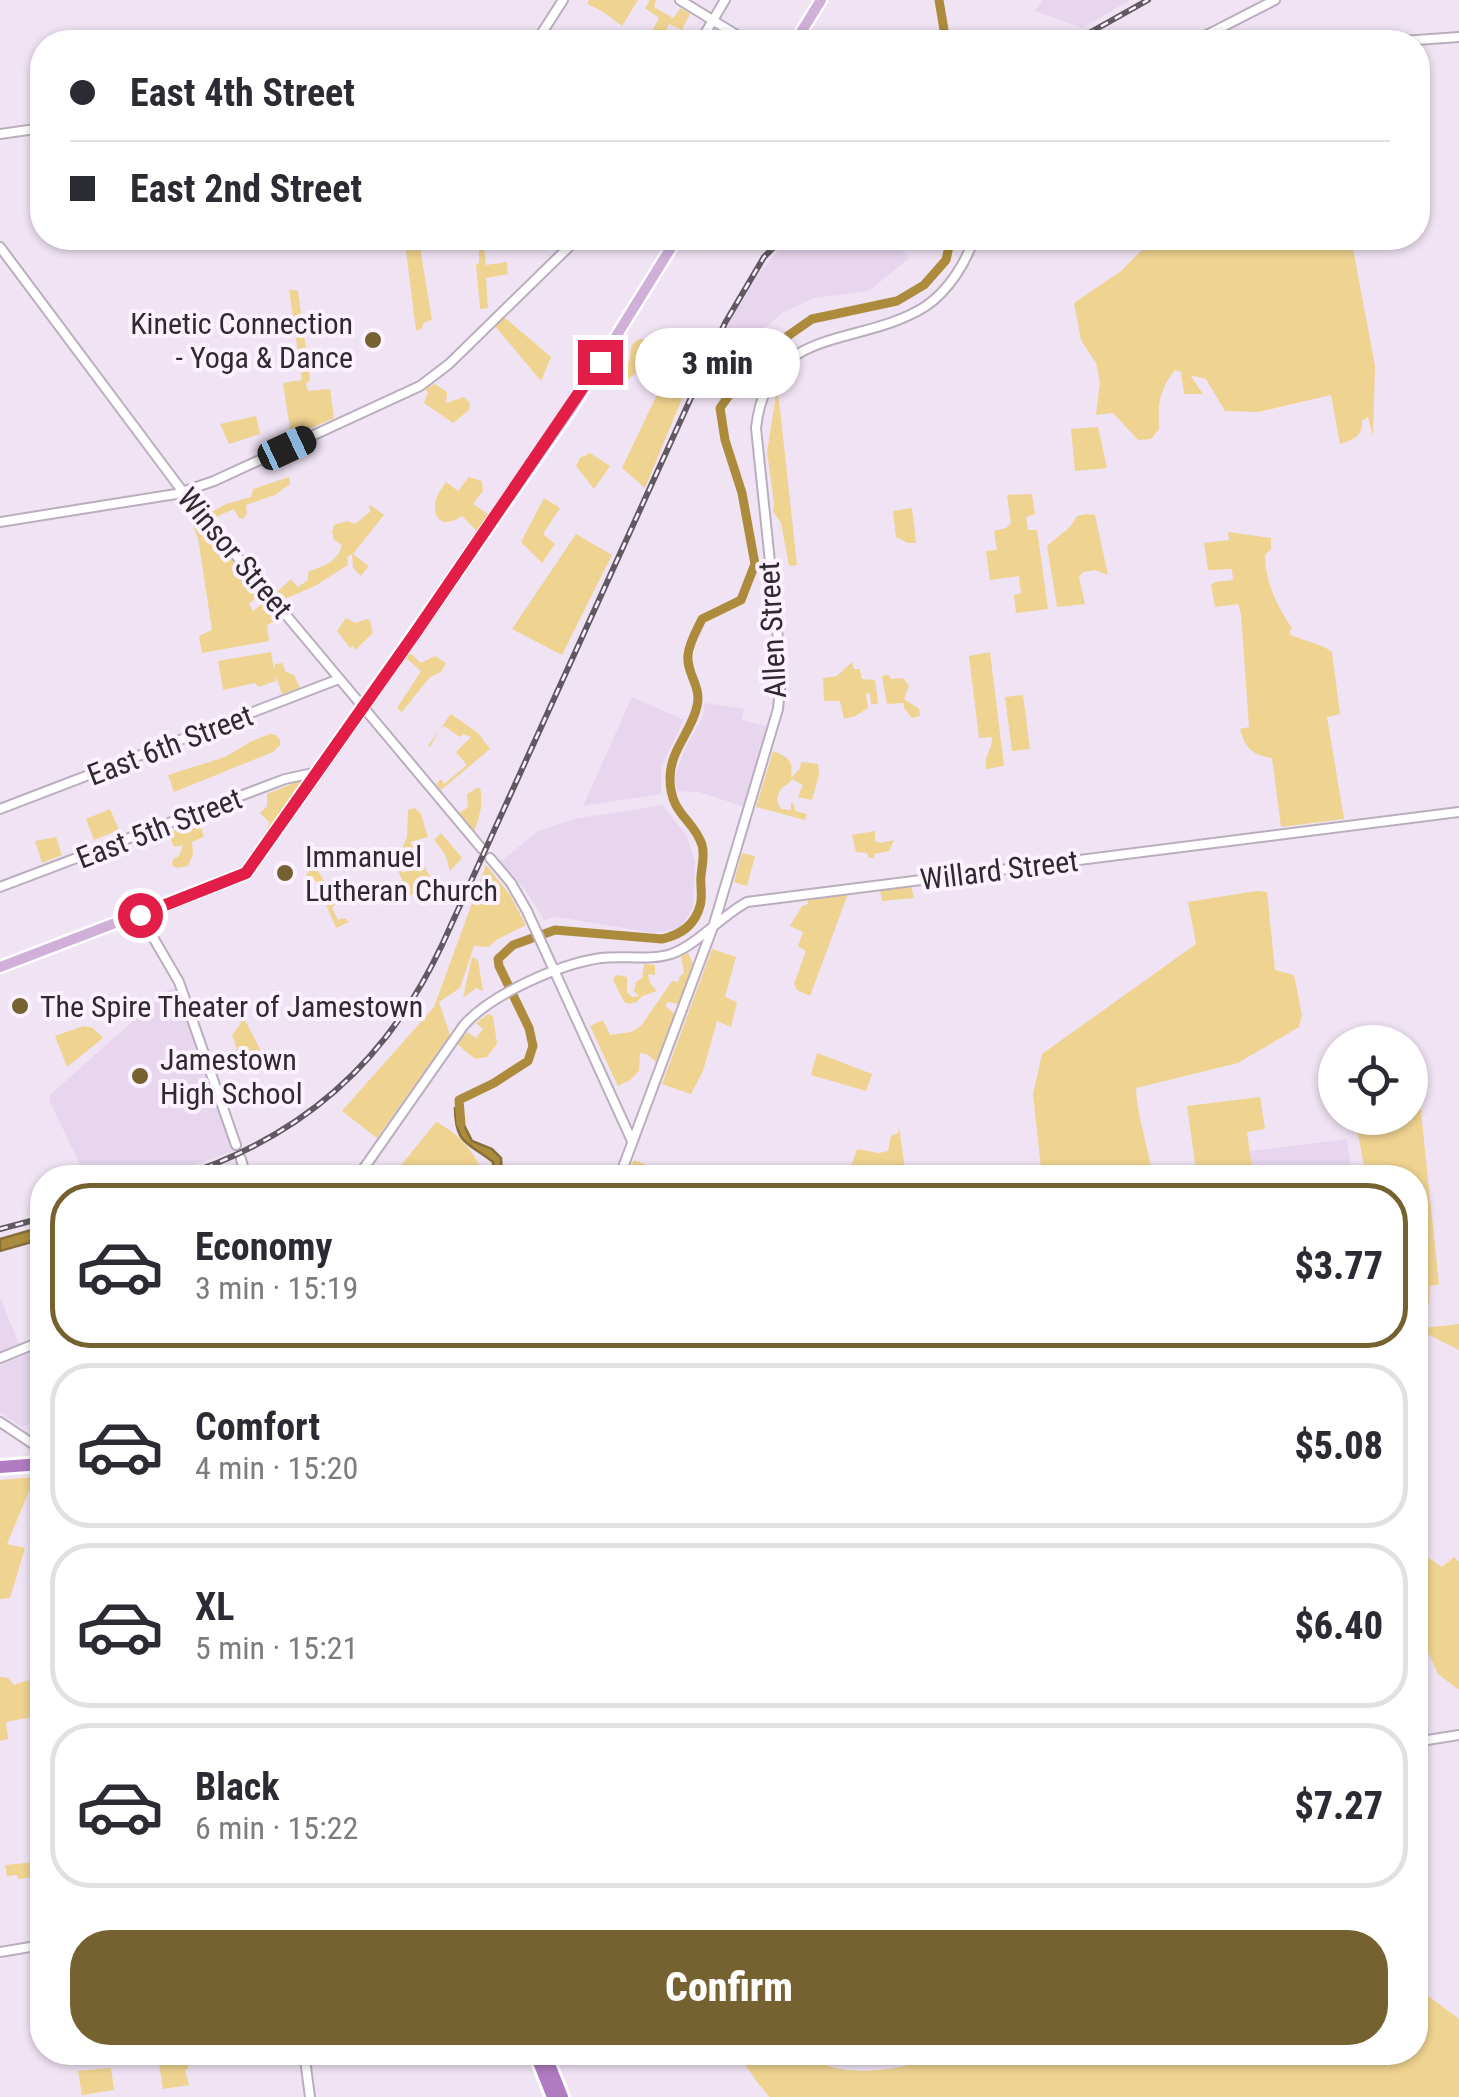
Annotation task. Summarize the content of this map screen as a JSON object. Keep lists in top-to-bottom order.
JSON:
{
  "streets": {
    "street": [
      "Winsor Street",
      "Allen Street",
      "East 6th Street",
      "East 5th Street",
      "Willard Street"
    ]
  },
  "crossings": [
    ["Winsor Street", "East 6th Street"],
    ["Allen Street", "Willard Street"]
  ],
  "places": [
    "Kinetic Connection - Yoga & Dance",
    "Immanuel Lutheran Church",
    "The Spire Theater of Jamestown",
    "Jamestown High School"
  ],
  "page": {
    "banner": ["East 4th Street", "East 2nd Street"],
    "bubble": "3 min",
    "list": [
      {
        "name": "Economy",
        "note": "3 min · 15:19",
        "value": "$3.77"
      },
      {
        "name": "Comfort",
        "note": "4 min · 15:20",
        "value": "$5.08"
      },
      {
        "name": "XL",
        "note": "5 min · 15:21",
        "value": "$6.40"
      },
      {
        "name": "Black",
        "note": "6 min · 15:22",
        "value": "$7.27"
      }
    ],
    "buttons": "Confirm"
  }
}
